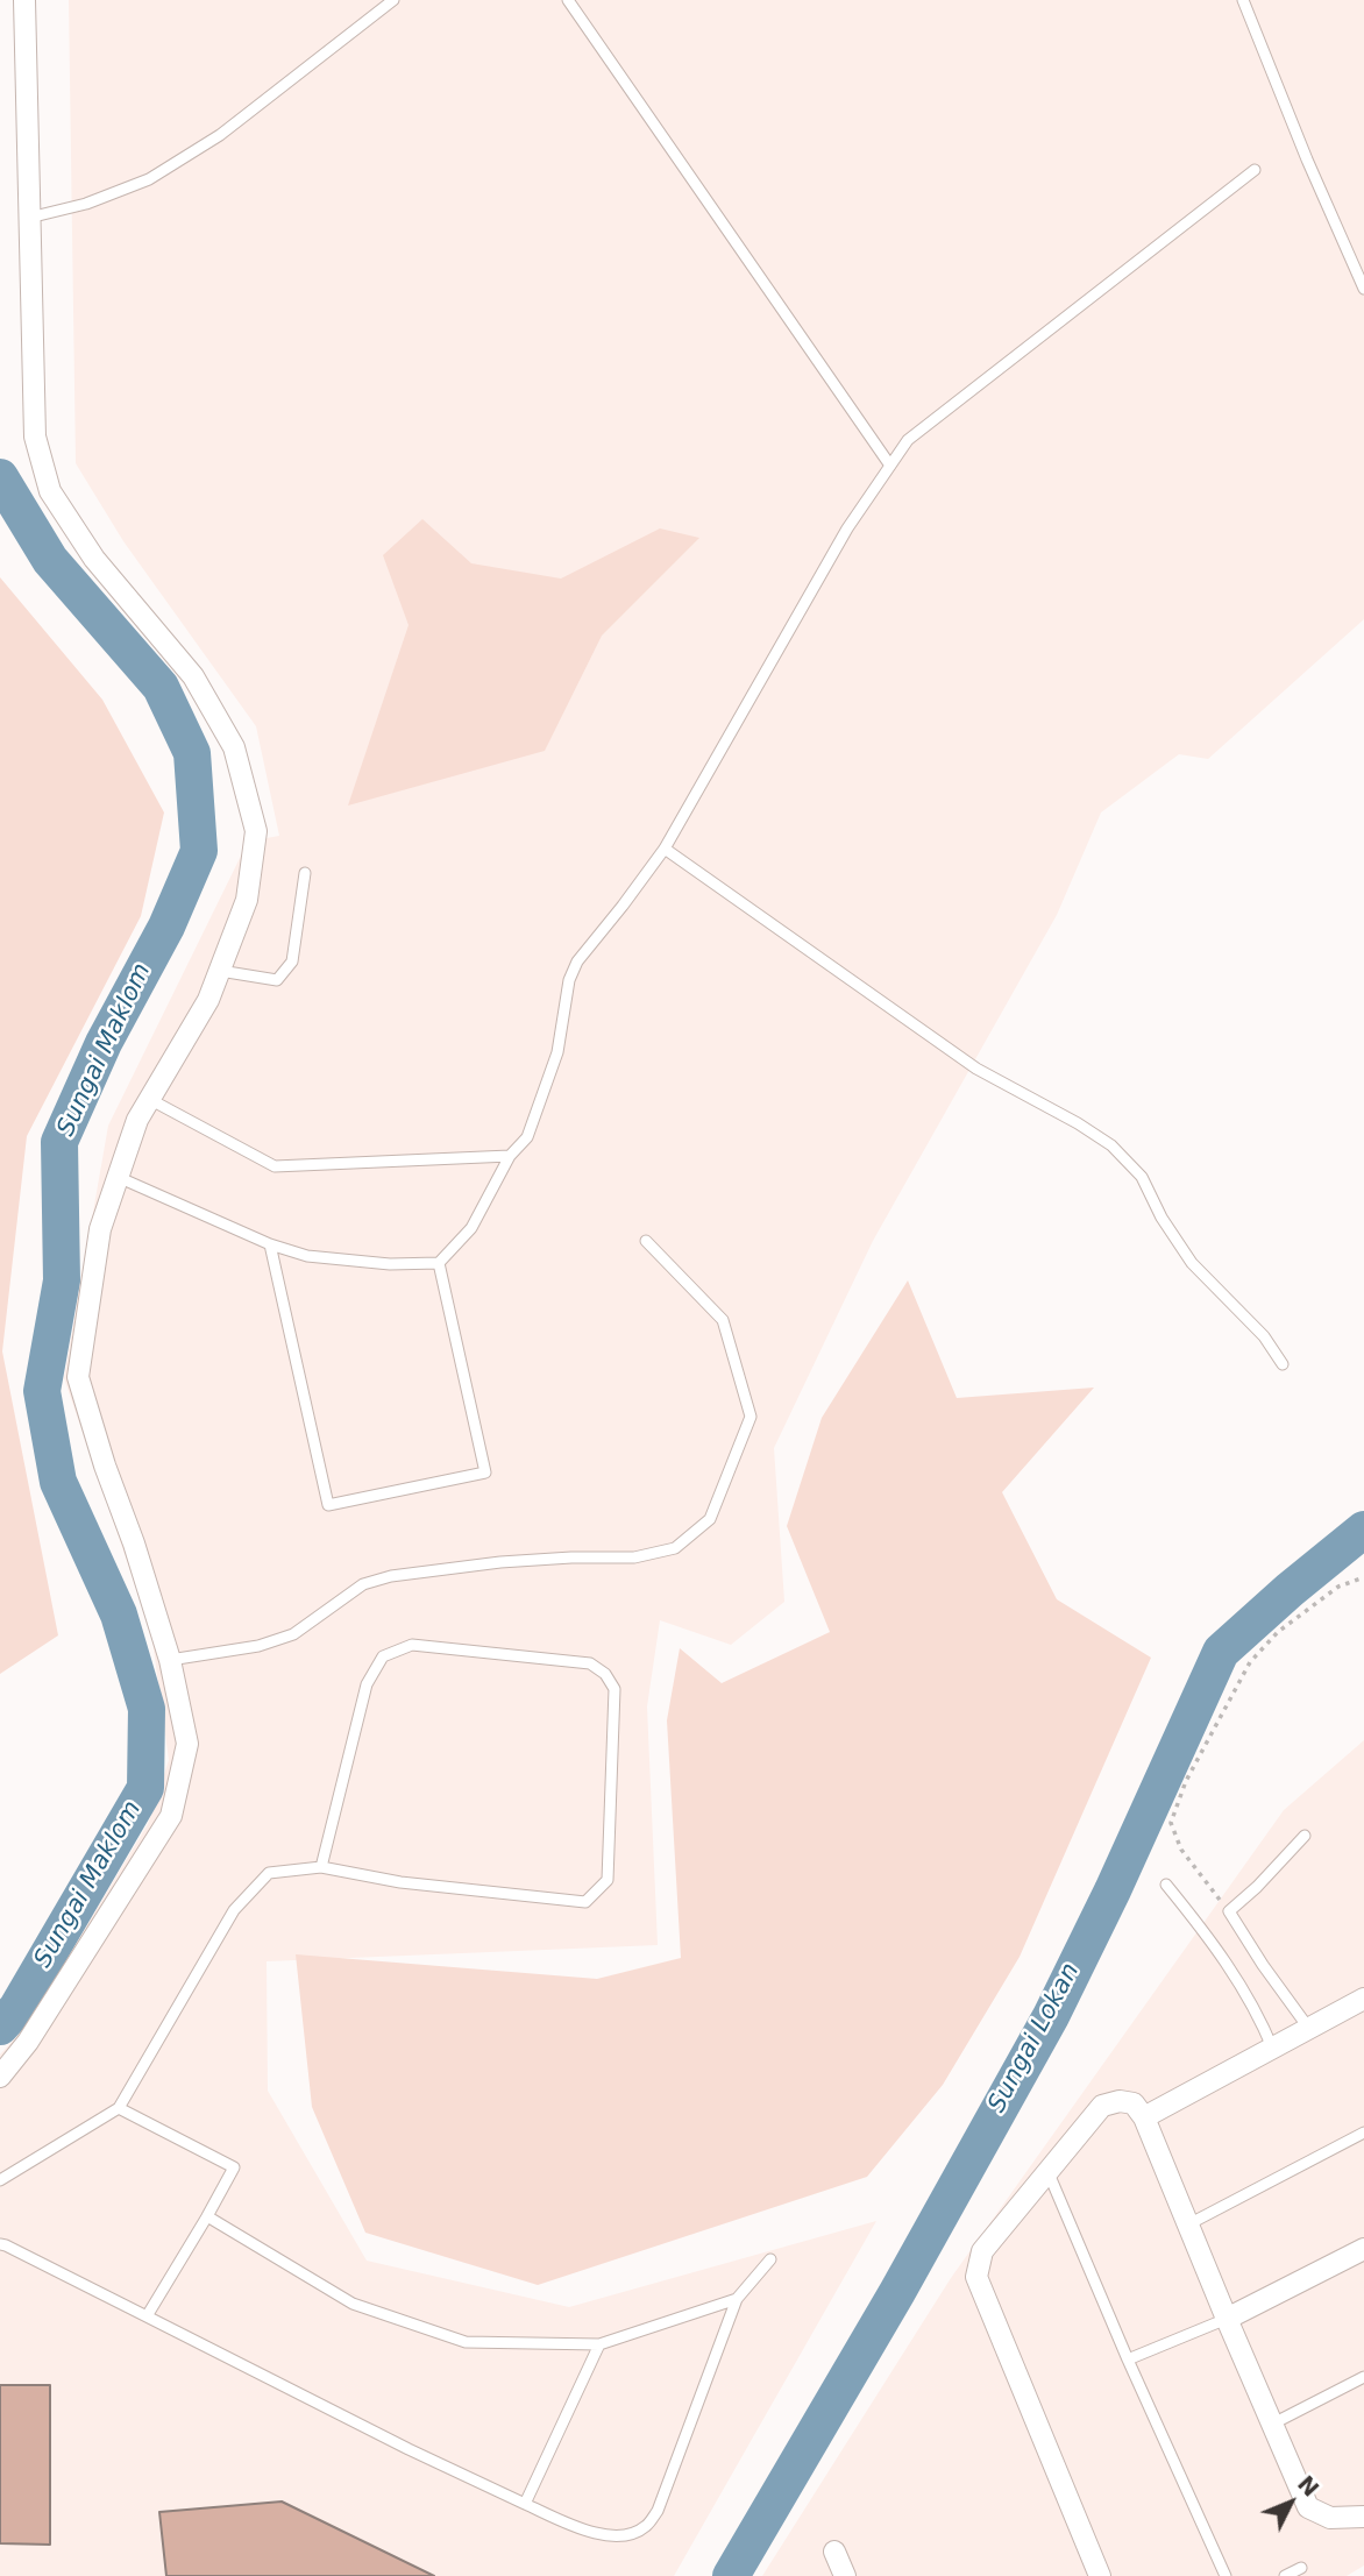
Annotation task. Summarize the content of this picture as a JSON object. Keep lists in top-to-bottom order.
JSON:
{
  "water": ["Sungai Maklom", "Sungai Lokan"],
  "north": "top right"
}
